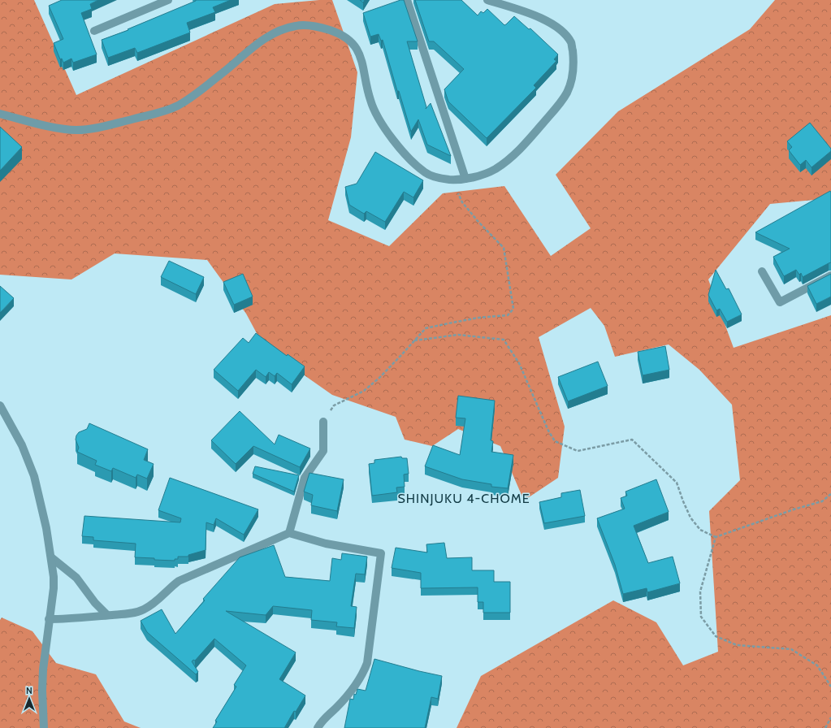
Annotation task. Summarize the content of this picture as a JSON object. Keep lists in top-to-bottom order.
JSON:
{
  "districts": ["SHINJUKU 4-CHOME"],
  "north": "top"
}
